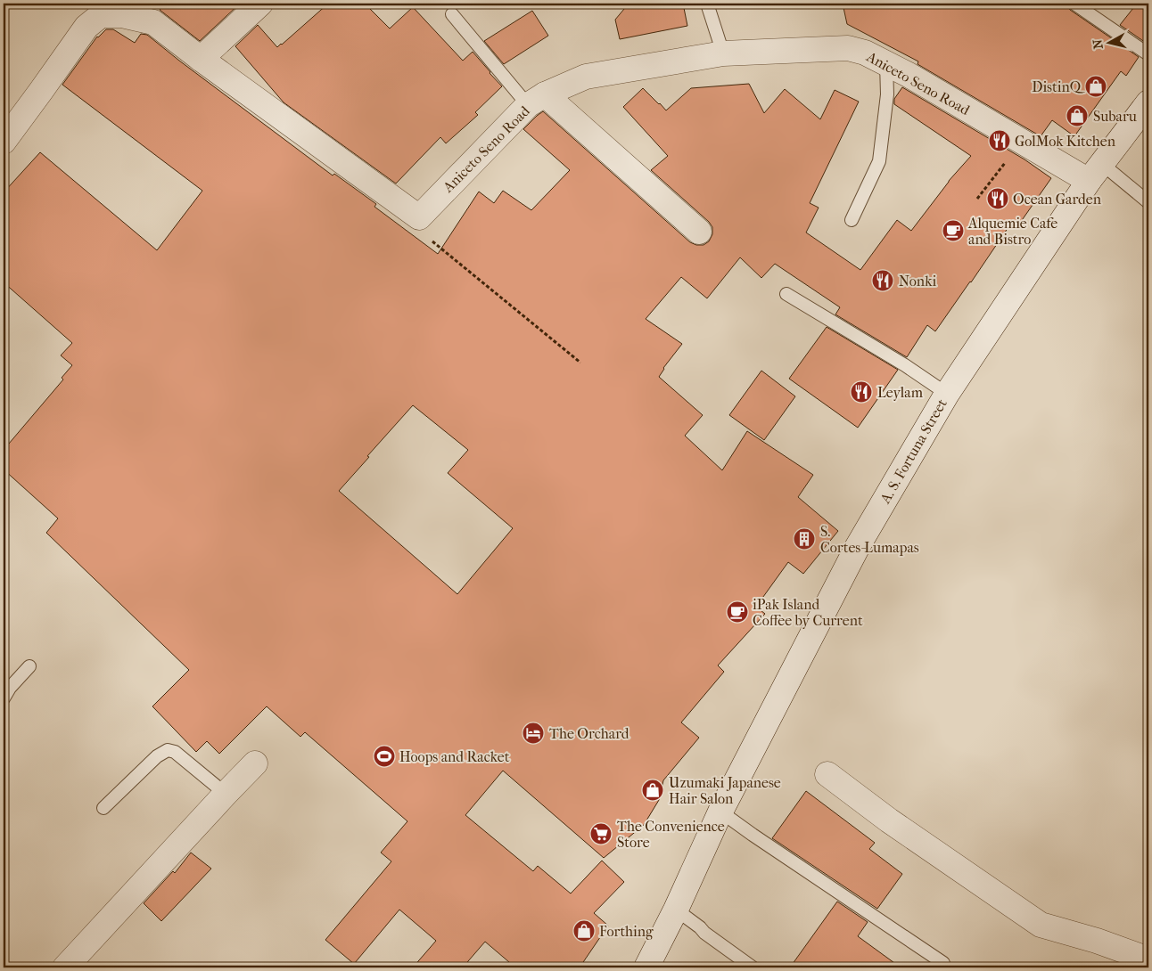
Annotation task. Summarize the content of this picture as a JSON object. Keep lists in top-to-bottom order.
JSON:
{
  "streets": {
    "street": ["Aniceto Seno Road", "A. S. Fortuna Street"]
  },
  "crossings": [
    ["Aniceto Seno Road", "A. S. Fortuna Street"]
  ],
  "places": {
    "shop": [
      "DistinQ",
      "Subaru",
      "Uzumaki Japanese Hair Salon",
      "Forthing"
    ],
    "restaurant": [
      "GolMok Kitchen",
      "Ocean Garden",
      "Nonki",
      "Leylam"
    ],
    "cafe": ["Alquemie Cafe and Bistro", "iPak Island Coffee by Current"],
    "building": ["S. Cortes-Lumapas"],
    "hotel": ["The Orchard"],
    "sports": ["Hoops and Racket"],
    "supermarket": ["The Convenience Store"]
  },
  "north": "left"
}
